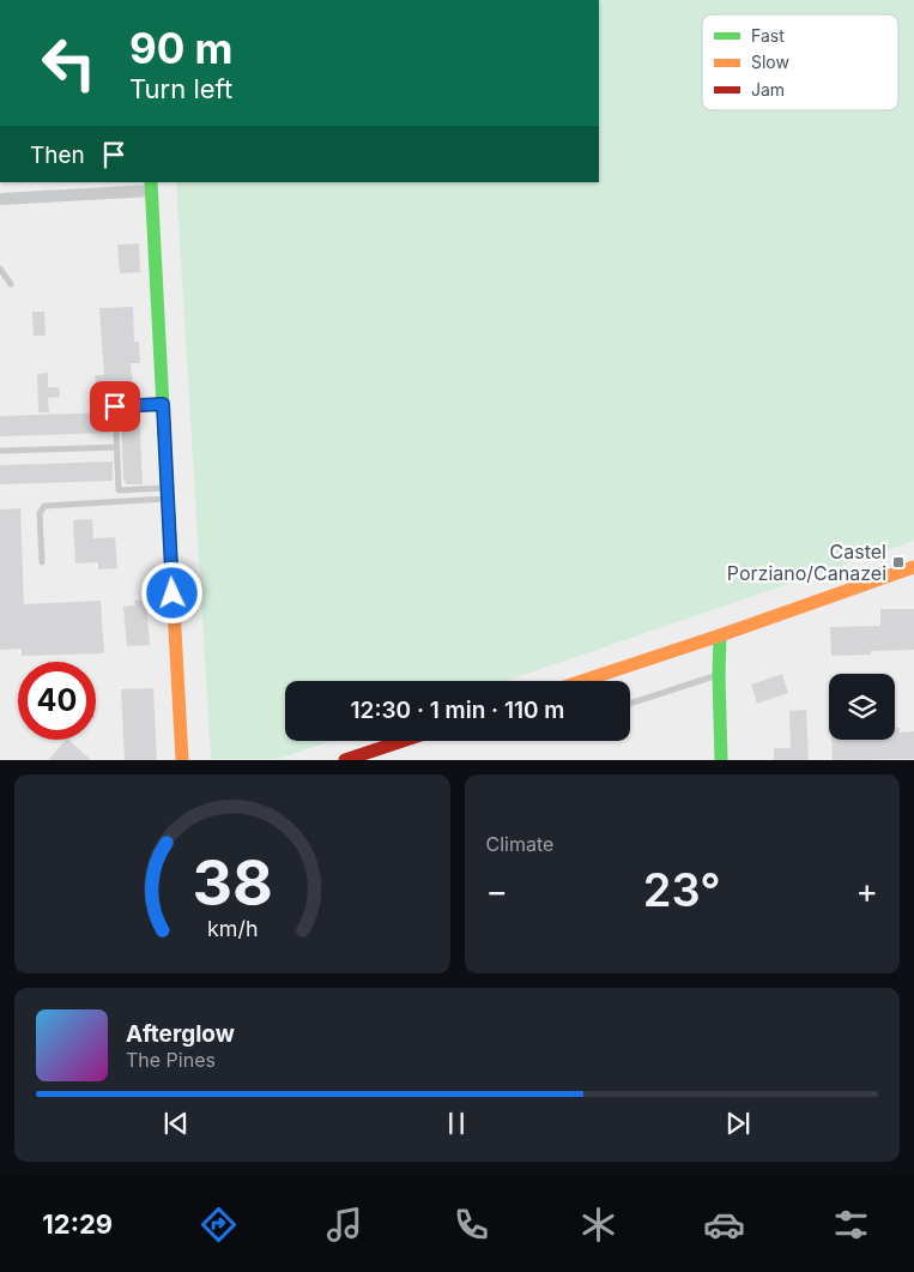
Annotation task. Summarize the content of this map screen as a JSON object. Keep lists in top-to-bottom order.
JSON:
{
  "places": {
    "transit": ["Castel Porziano/Canazei"]
  },
  "legend": ["Fast", "Slow", "Jam"],
  "page": {
    "turn": ["90 m", "Turn left"],
    "then": "Then",
    "limit": "40",
    "trip": "12:30 · 1 min · 110 m",
    "tile": "Climate",
    "heat": ["−", "23°", "+"],
    "song": ["Afterglow", "The Pines"],
    "tabs": "12:29",
    "gauge": ["38", "km/h"]
  }
}
